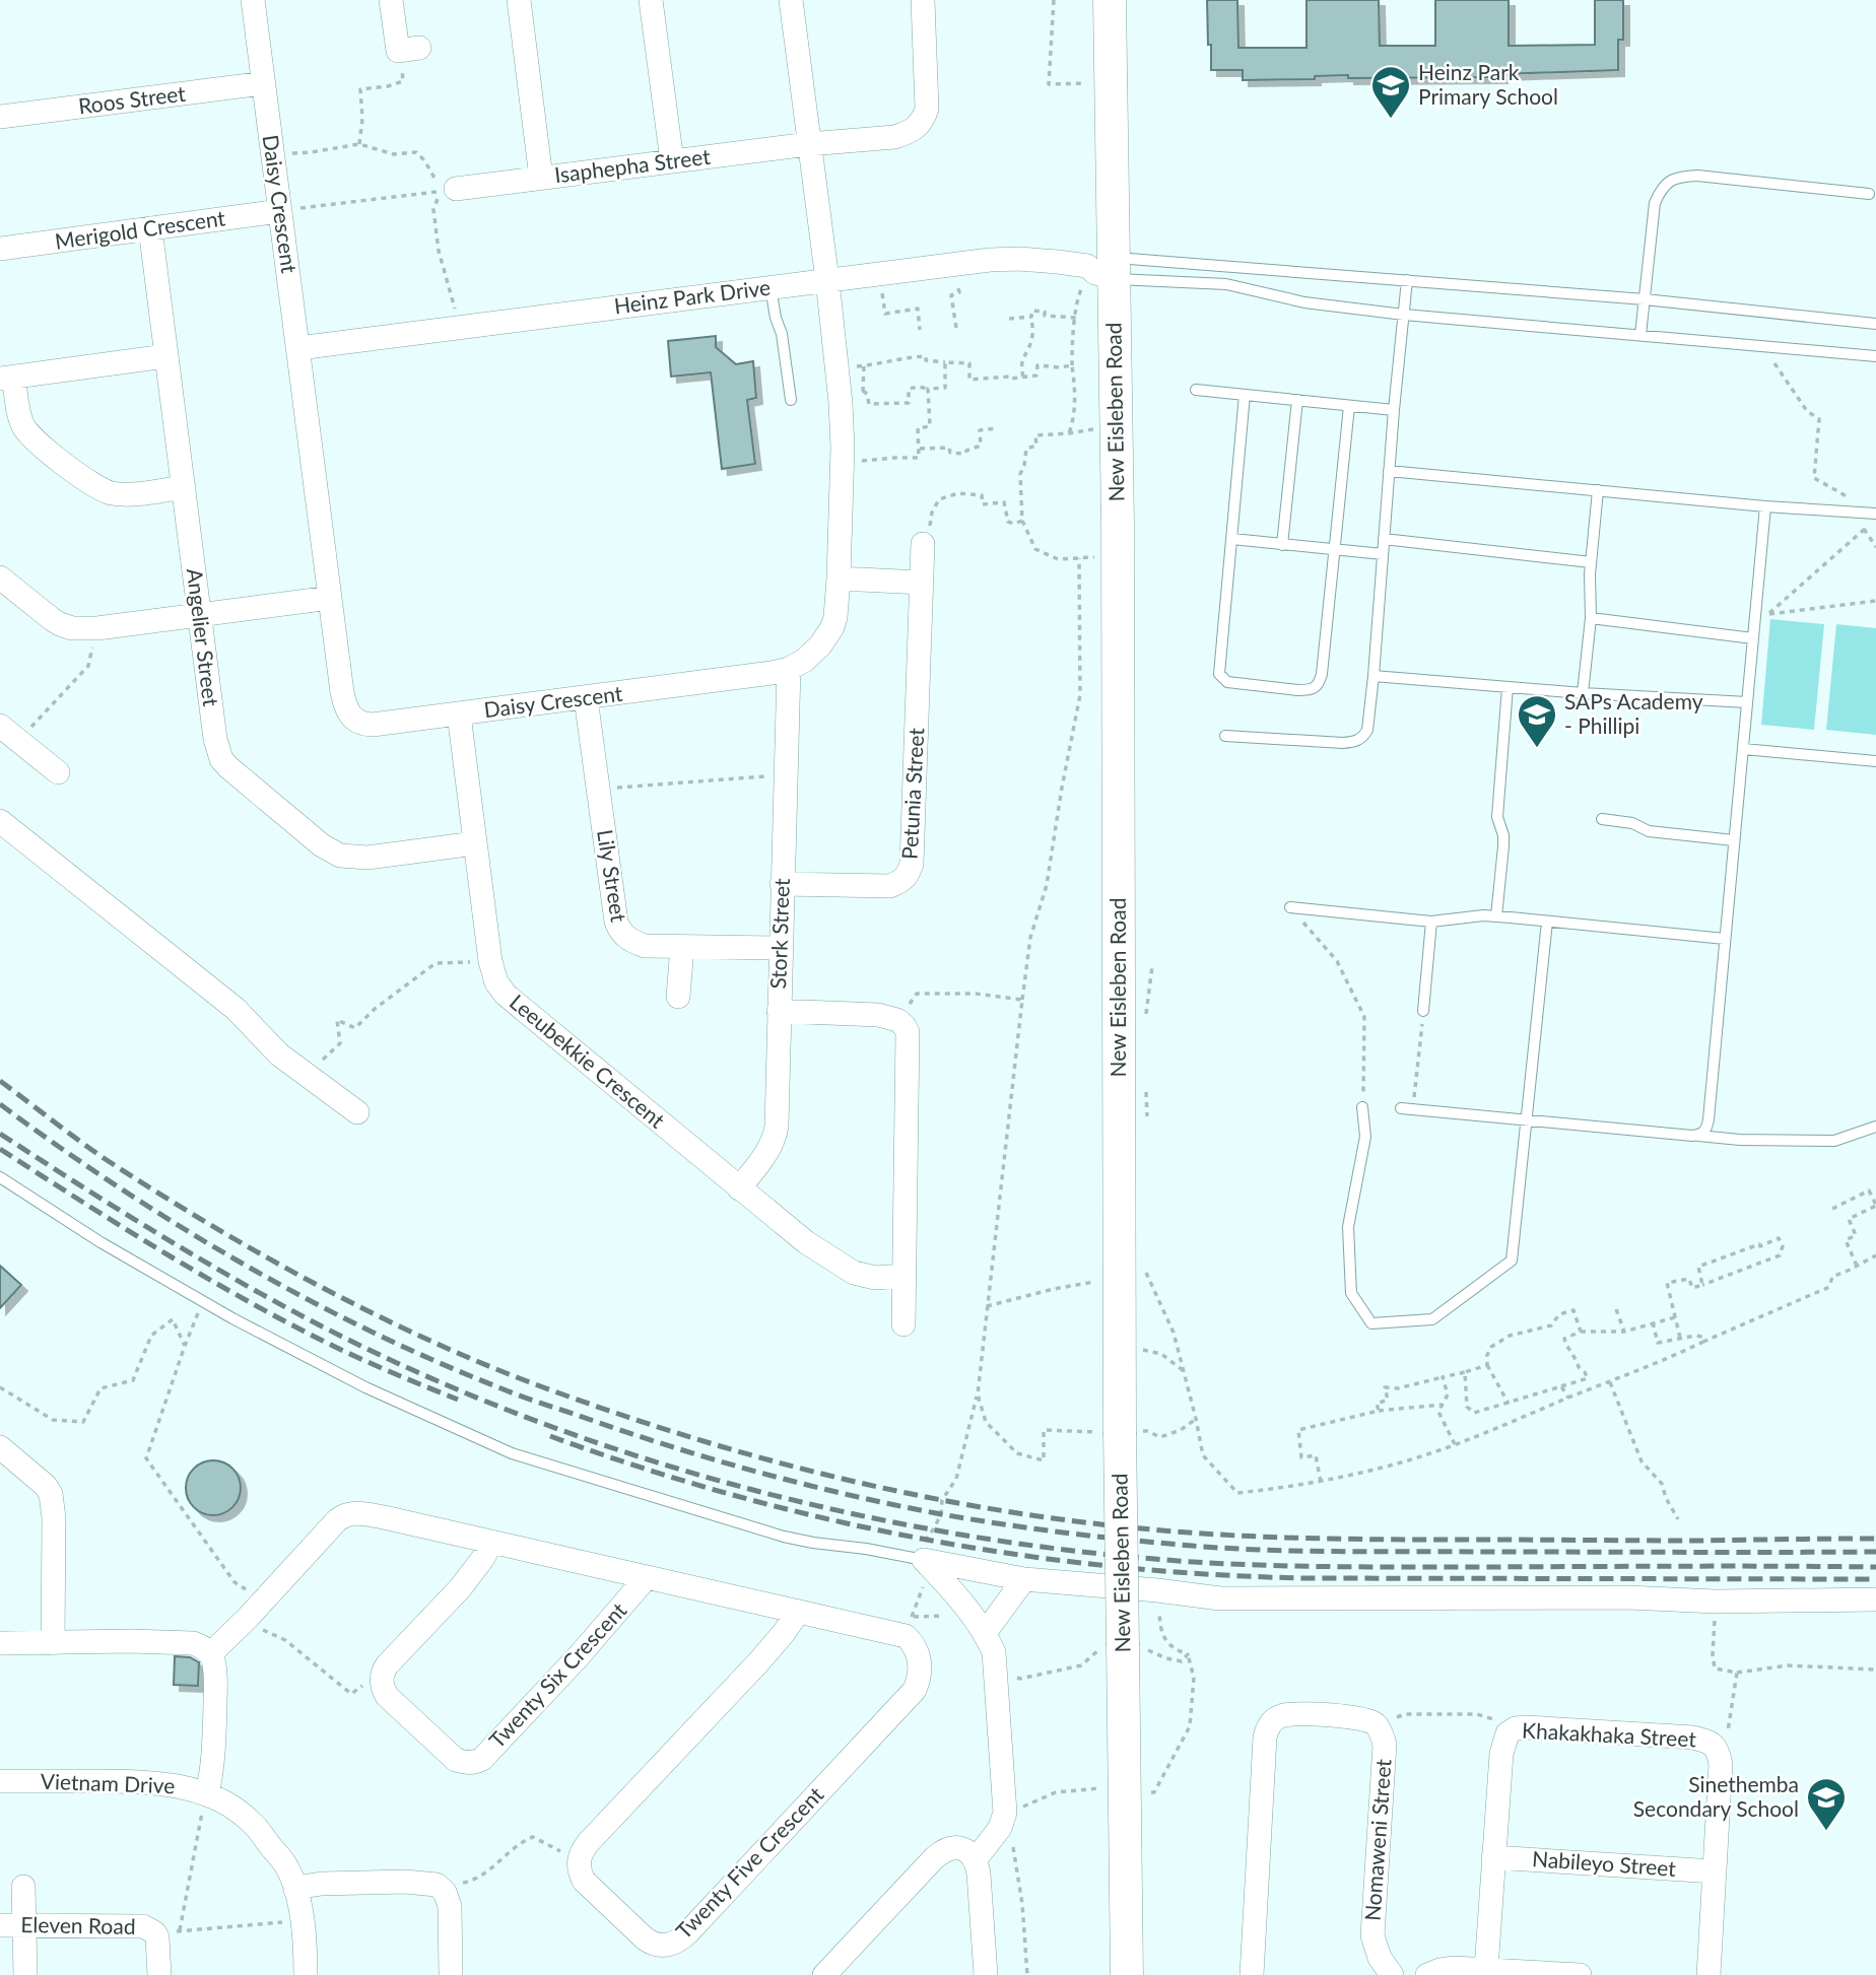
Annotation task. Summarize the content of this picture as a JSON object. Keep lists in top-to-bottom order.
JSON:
{
  "streets": {
    "main road": ["New Eisleben Road"],
    "street": [
      "Roos Street",
      "Isaphepha Street",
      "Daisy Crescent",
      "Merigold Crescent",
      "Heinz Park Drive",
      "Angelier Street",
      "Petunia Street",
      "Lily Street",
      "Stork Street",
      "Leeubekkie Crescent",
      "Twenty Six Crescent",
      "Khakakhaka Street",
      "Vietnam Drive",
      "Nomaweni Street",
      "Twenty Five Crescent",
      "Nabileyo Street",
      "Eleven Road"
    ]
  },
  "crossings": [
    ["Roos Street", "Daisy Crescent"],
    ["Isaphepha Street", "Daisy Crescent"],
    ["Daisy Crescent", "Merigold Crescent"],
    ["Daisy Crescent", "Heinz Park Drive"],
    ["Daisy Crescent", "Lily Street"],
    ["Daisy Crescent", "Stork Street"],
    ["Daisy Crescent", "Leeubekkie Crescent"],
    ["Merigold Crescent", "Angelier Street"],
    ["Heinz Park Drive", "New Eisleben Road"],
    ["Angelier Street", "Leeubekkie Crescent"],
    ["Petunia Street", "Stork Street"],
    ["Lily Street", "Stork Street"],
    ["Stork Street", "Leeubekkie Crescent"],
    ["Twenty Six Crescent", "Twenty Five Crescent"],
    ["Khakakhaka Street", "Nabileyo Street"]
  ],
  "places": {
    "school or university": ["Heinz Park Primary School", "SAPs Academy - Phillipi", "Sinethemba Secondary School"]
  }
}
